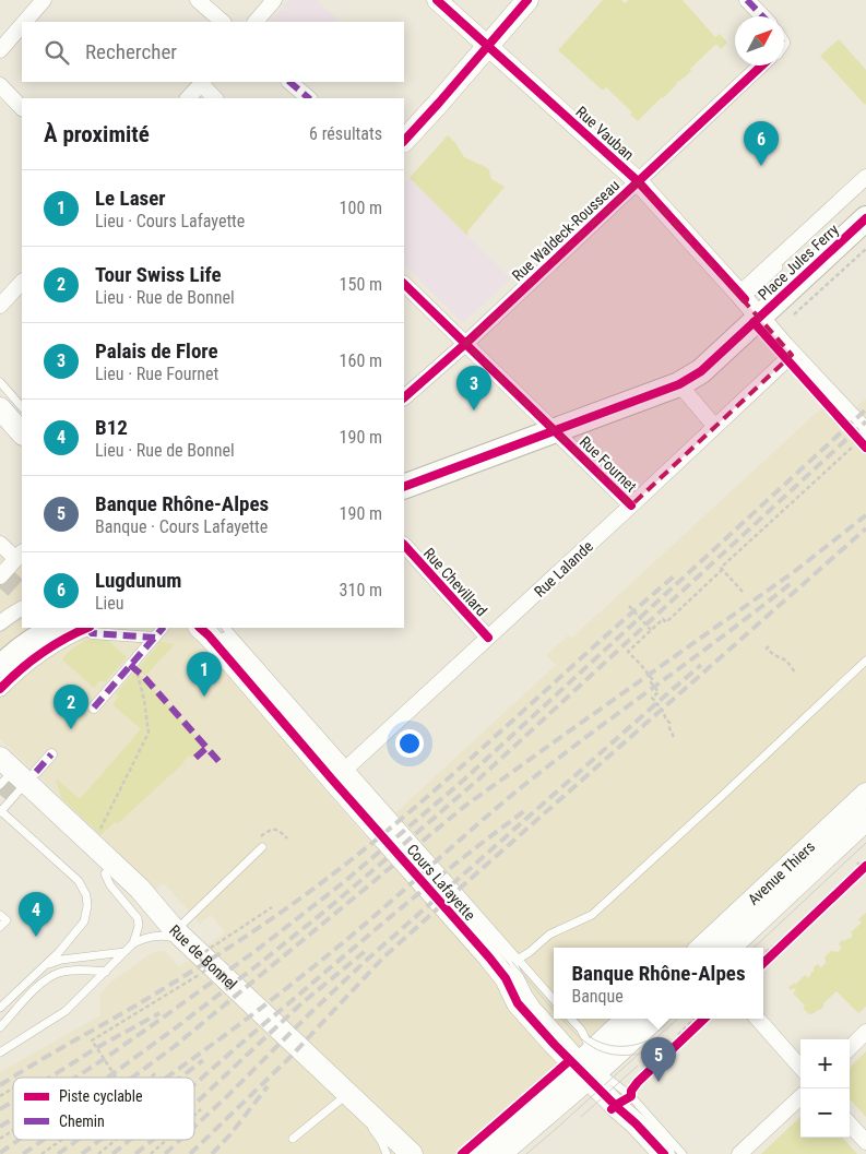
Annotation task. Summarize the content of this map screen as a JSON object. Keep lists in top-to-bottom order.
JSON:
{
  "streets": {
    "main road": [
      "Place Jules Ferry",
      "Avenue Thiers",
      "Cours Lafayette",
      "Rue de Bonnel"
    ],
    "street": [
      "Rue Vauban",
      "Rue Waldeck-Rousseau",
      "Rue Fournet",
      "Rue Lalande",
      "Rue Chevillard"
    ]
  },
  "crossings": [
    ["Rue Vauban", "Rue Waldeck-Rousseau"],
    ["Rue Vauban", "Place Jules Ferry"],
    ["Rue Vauban", "Rue Lalande"],
    ["Rue Waldeck-Rousseau", "Rue Fournet"],
    ["Place Jules Ferry", "Rue Fournet"],
    ["Rue Fournet", "Rue Lalande"],
    ["Rue Lalande", "Rue Chevillard"],
    ["Rue Lalande", "Cours Lafayette"]
  ],
  "legend": ["Piste cyclable", "Chemin"],
  "north": "top right",
  "page": {
    "search": "Rechercher",
    "heading": ["À proximité", "6 résultats"],
    "pins": [
      "6",
      "3",
      "1",
      "2",
      "4",
      "5"
    ],
    "list": [
      {
        "mark": "1",
        "name": "Le Laser",
        "note": "Lieu · Cours Lafayette",
        "value": "100 m"
      },
      {
        "mark": "2",
        "name": "Tour Swiss Life",
        "note": "Lieu · Rue de Bonnel",
        "value": "150 m"
      },
      {
        "mark": "3",
        "name": "Palais de Flore",
        "note": "Lieu · Rue Fournet",
        "value": "160 m"
      },
      {
        "mark": "4",
        "name": "B12",
        "note": "Lieu · Rue de Bonnel",
        "value": "190 m"
      },
      {
        "mark": "5",
        "name": "Banque Rhône-Alpes",
        "note": "Banque · Cours Lafayette",
        "value": "190 m"
      },
      {
        "mark": "6",
        "name": "Lugdunum",
        "note": "Lieu",
        "value": "310 m"
      }
    ],
    "popup": ["Banque Rhône-Alpes", "Banque"],
    "map_buttons": ["+", "−"]
  }
}
